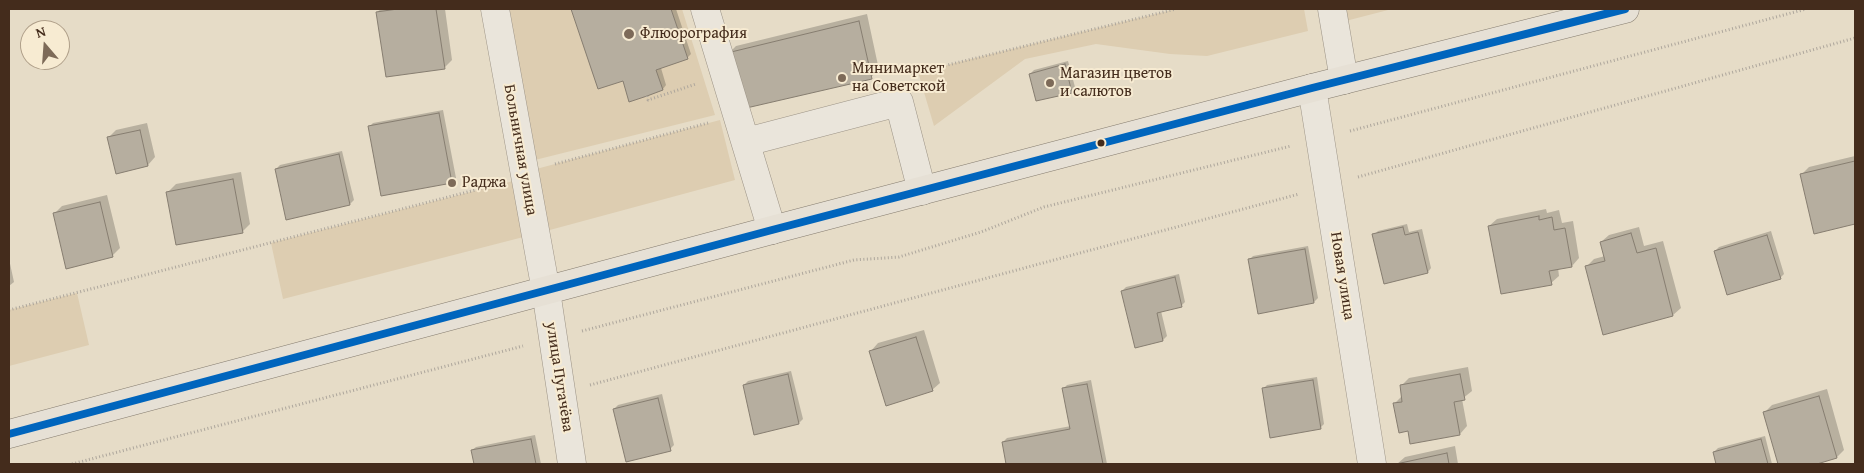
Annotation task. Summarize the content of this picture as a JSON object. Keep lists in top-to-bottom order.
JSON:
{
  "streets": {
    "street": ["Больничная улица", "Новая улица", "улица Пугачёва"]
  },
  "crossings": [
    ["Больничная улица", "улица Пугачёва"]
  ],
  "places": [
    "Флюорография",
    "Минимаркет на Советской",
    "Магазин цветов и салютов",
    "Раджа"
  ],
  "north": "top"
}
